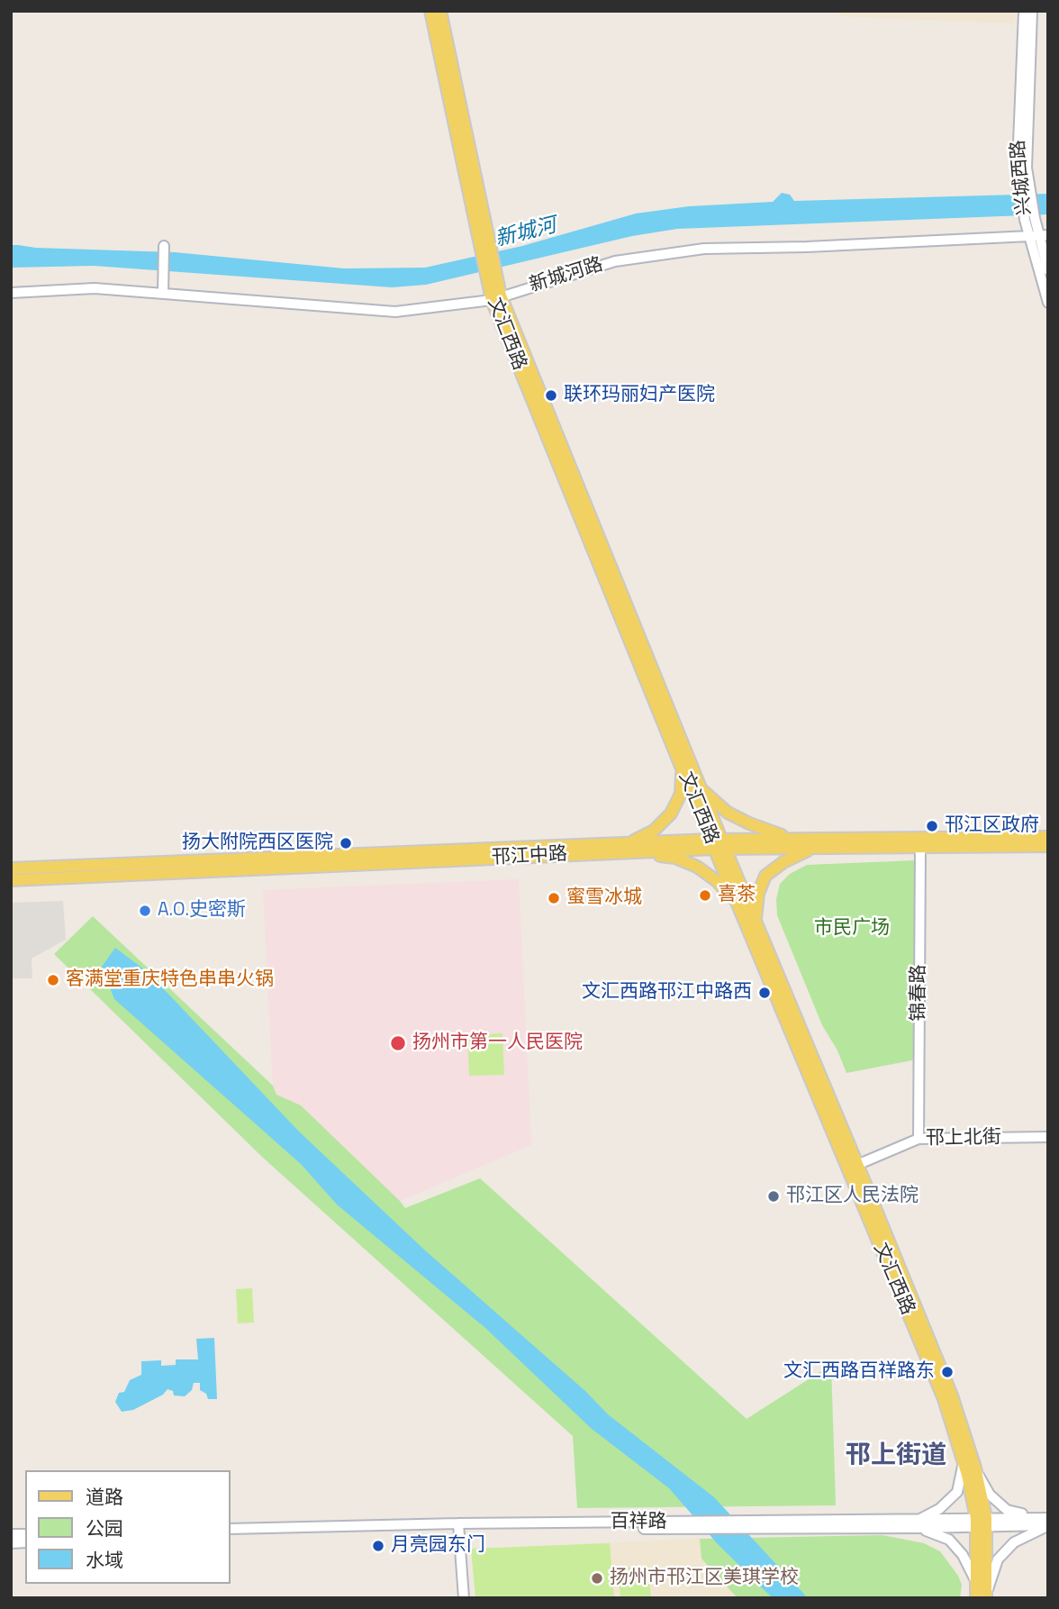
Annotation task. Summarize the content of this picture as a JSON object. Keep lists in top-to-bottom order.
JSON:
{
  "streets": {
    "main road": ["文汇西路", "邗江中路"],
    "street": [
      "兴城西路",
      "新城河路",
      "锦春路",
      "邗上北街",
      "百祥路"
    ]
  },
  "crossings": [
    ["兴城西路", "新城河路"],
    ["新城河路", "文汇西路"],
    ["文汇西路", "邗江中路"],
    ["文汇西路", "邗上北街"],
    ["文汇西路", "百祥路"],
    ["邗江中路", "锦春路"],
    ["锦春路", "邗上北街"]
  ],
  "districts": ["邗上街道"],
  "water": ["新城河"],
  "parks": ["市民广场"],
  "places": [
    "联环玛丽妇产医院",
    "邗江区政府",
    "扬大附院西区医院",
    "喜茶",
    "蜜雪冰城",
    "A.O.史密斯",
    "客满堂重庆特色串串火锅",
    "文汇西路邗江中路西",
    "扬州市第一人民医院",
    "邗江区人民法院",
    "文汇西路百祥路东",
    "月亮园东门",
    "扬州市邗江区美琪学校"
  ],
  "legend": ["道路", "公园", "水域"]
}
